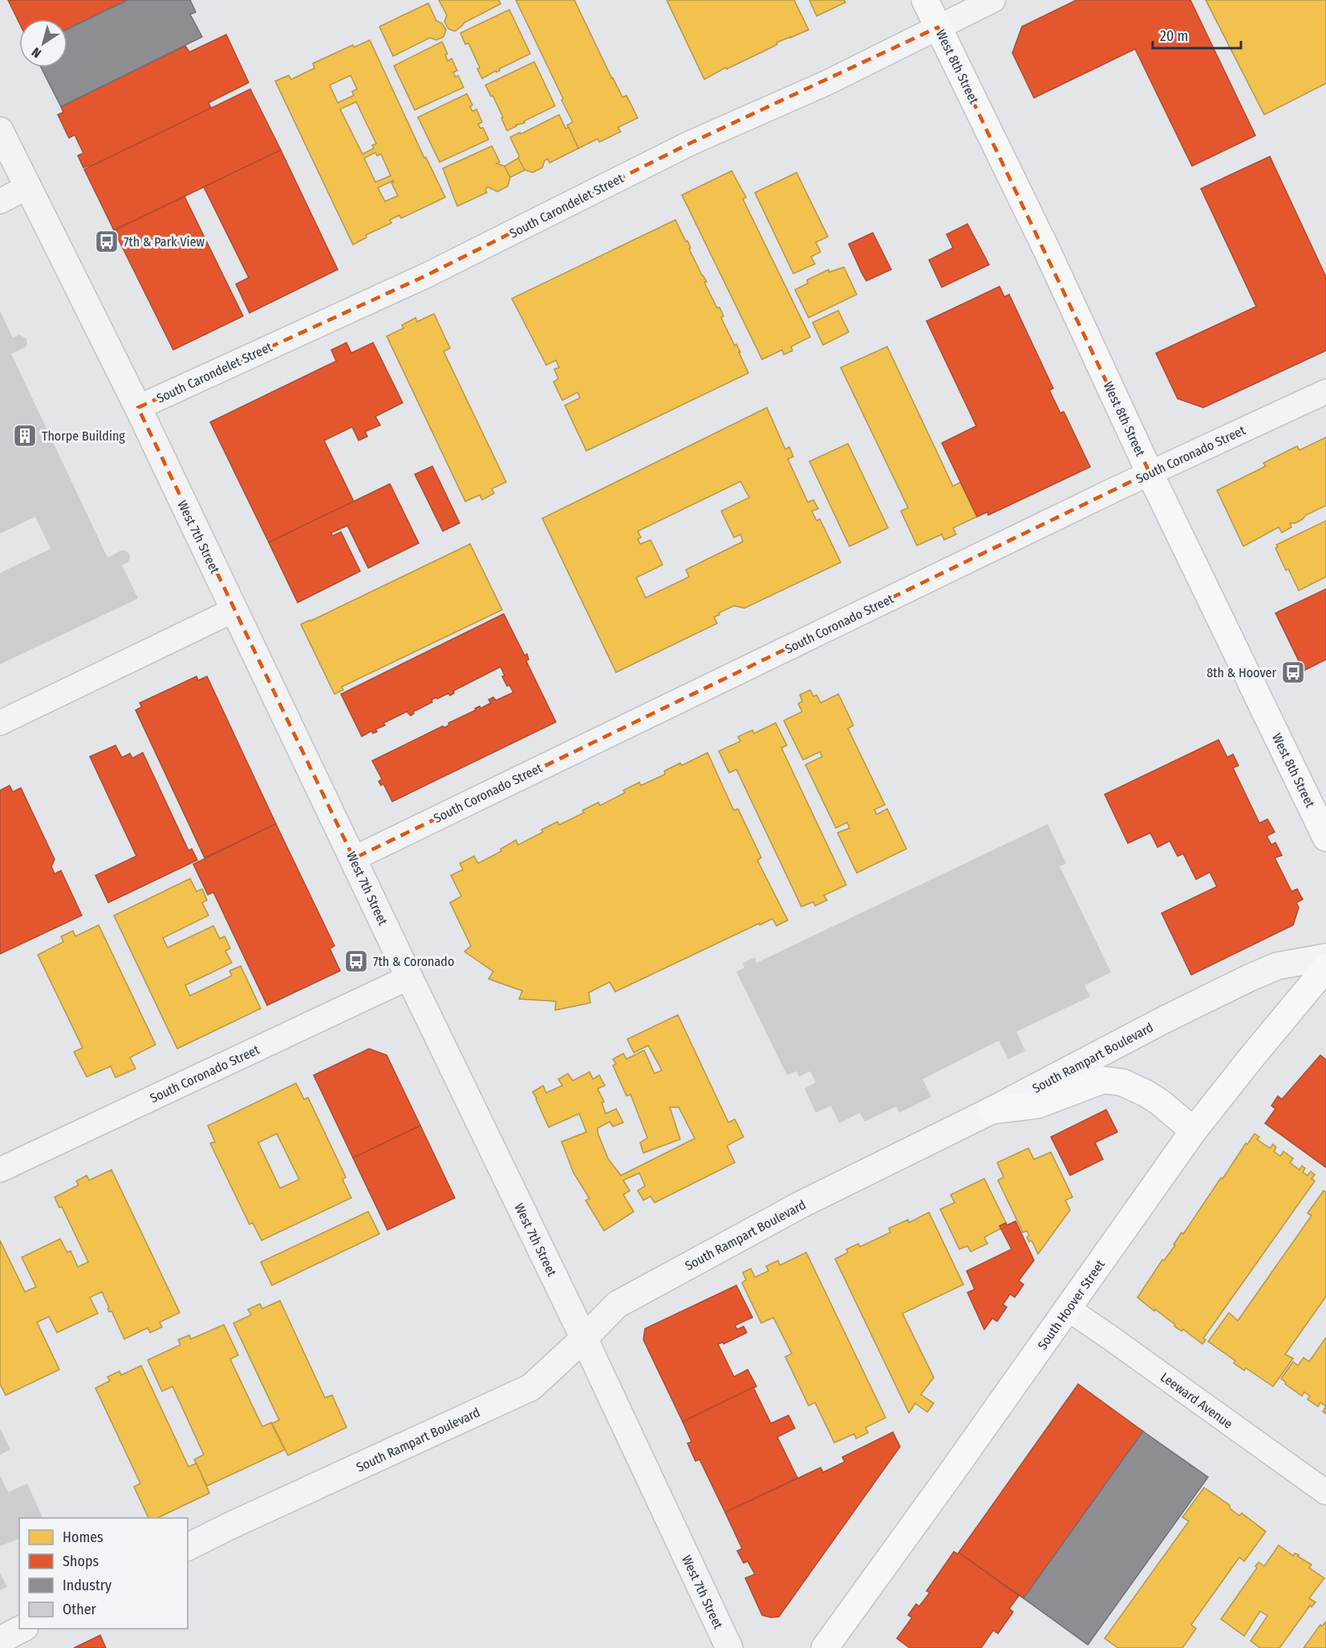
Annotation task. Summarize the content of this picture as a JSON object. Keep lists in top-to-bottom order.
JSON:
{
  "streets": {
    "main road": ["West 8th Street", "South Hoover Street"],
    "street": [
      "South Carondelet Street",
      "South Coronado Street",
      "West 7th Street",
      "South Rampart Boulevard",
      "Leeward Avenue"
    ]
  },
  "crossings": [
    ["West 8th Street", "South Carondelet Street"],
    ["West 8th Street", "South Coronado Street"],
    ["South Carondelet Street", "West 7th Street"],
    ["South Coronado Street", "West 7th Street"],
    ["West 7th Street", "South Rampart Boulevard"],
    ["South Hoover Street", "Leeward Avenue"]
  ],
  "places": {
    "bus stop": ["7th & Park View", "8th & Hoover", "7th & Coronado"],
    "building": ["Thorpe Building"]
  },
  "legend": [
    "Homes",
    "Shops",
    "Industry",
    "Other"
  ],
  "scale_bar": "20 m",
  "north": "bottom left"
}
